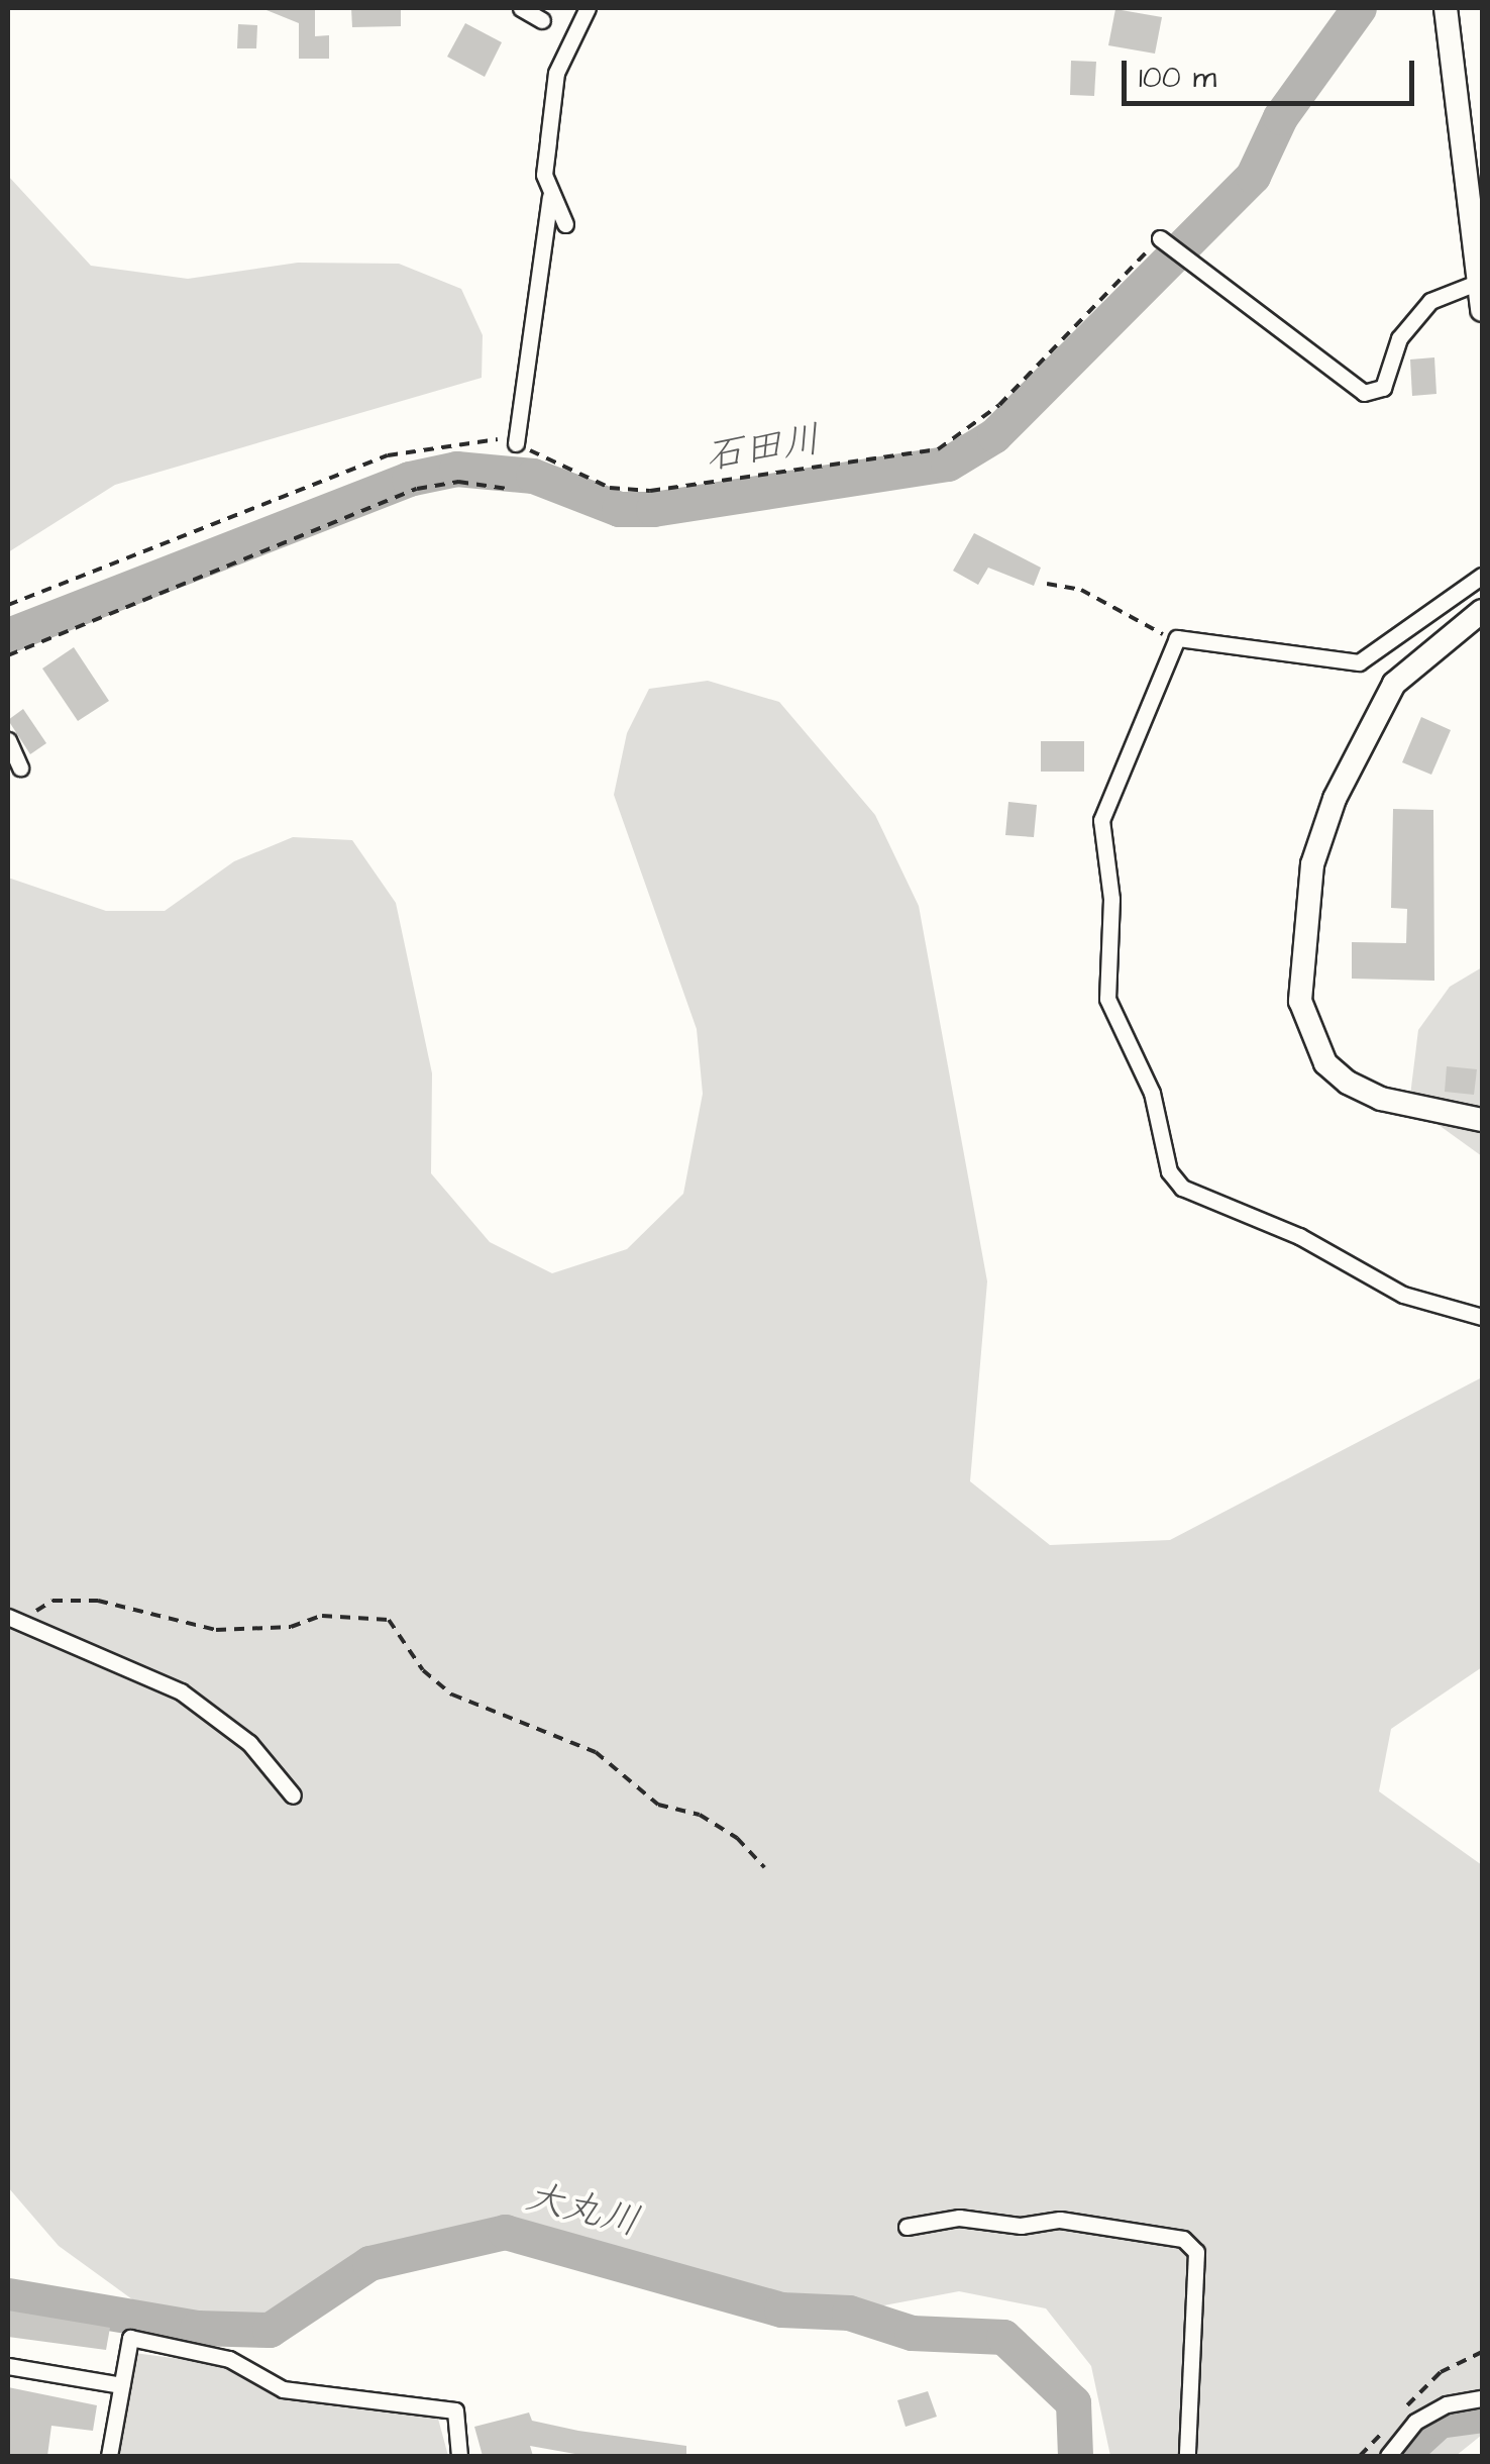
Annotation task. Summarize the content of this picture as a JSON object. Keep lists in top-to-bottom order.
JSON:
{
  "water": ["石田川", "大丸川"],
  "scale_bar": "100 m"
}
